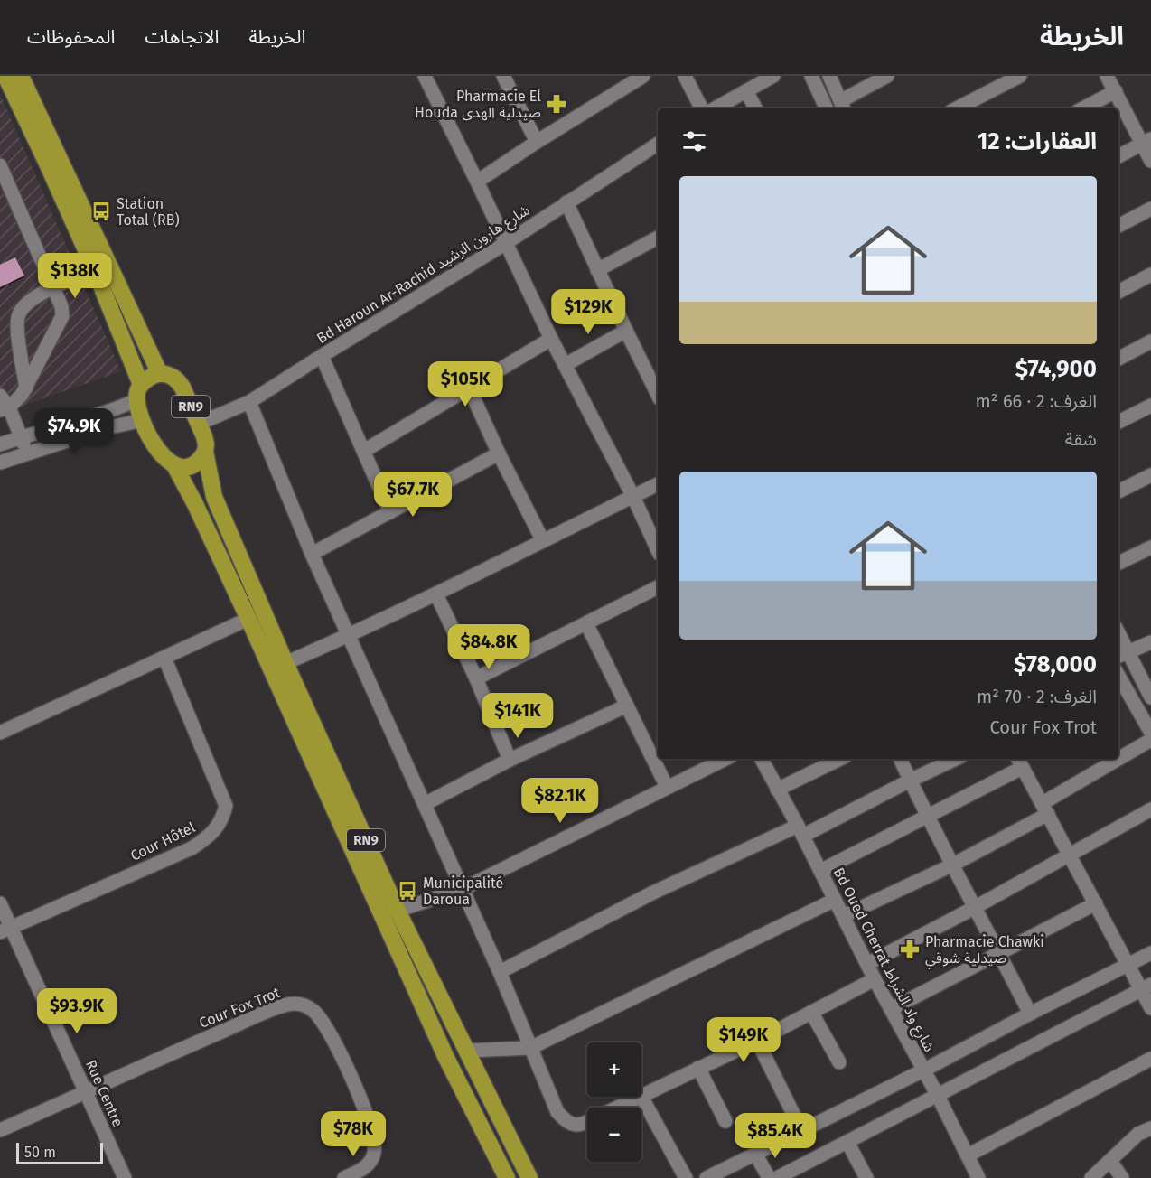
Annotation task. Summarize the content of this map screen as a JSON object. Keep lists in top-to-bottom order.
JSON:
{
  "streets": {
    "highway": ["RN9"],
    "street": [
      "Bd Haroun Ar-Rachid شارع هارون الرشيد",
      "Cour Hôtel",
      "Bd Oued Cherrat شارع واد الشراط",
      "Cour Fox Trot",
      "Rue Centre"
    ]
  },
  "crossings": [
    ["Bd Haroun Ar-Rachid شارع هارون الرشيد", "RN9"],
    ["Cour Hôtel", "Rue Centre"],
    ["Cour Fox Trot", "Rue Centre"]
  ],
  "places": {
    "pharmacy": ["Pharmacie El Houda صيدلية الهدى", "Pharmacie Chawki صيدلية شوقي"],
    "bus stop": ["Station Total (RB)", "Municipalité Daroua"]
  },
  "scale_bar": "50 m",
  "page": {
    "header": "الخريطة",
    "nav": ["الخريطة", "الاتجاهات", "المحفوظات"],
    "heading": "العقارات: 12",
    "list": [
      {
        "name": "$74,900",
        "note": "الغرف: 2 · 66 m² · شقة"
      },
      {
        "name": "$78,000",
        "note": "الغرف: 2 · 70 m² · Cour Fox Trot"
      }
    ],
    "price": [
      "$138K",
      "$129K",
      "$105K",
      "$74.9K",
      "$67.7K",
      "$84.8K",
      "$141K",
      "$82.1K",
      "$93.9K",
      "$149K",
      "$78K",
      "$85.4K"
    ],
    "map_buttons": ["+", "−"],
    "scale": "50 m"
  }
}
